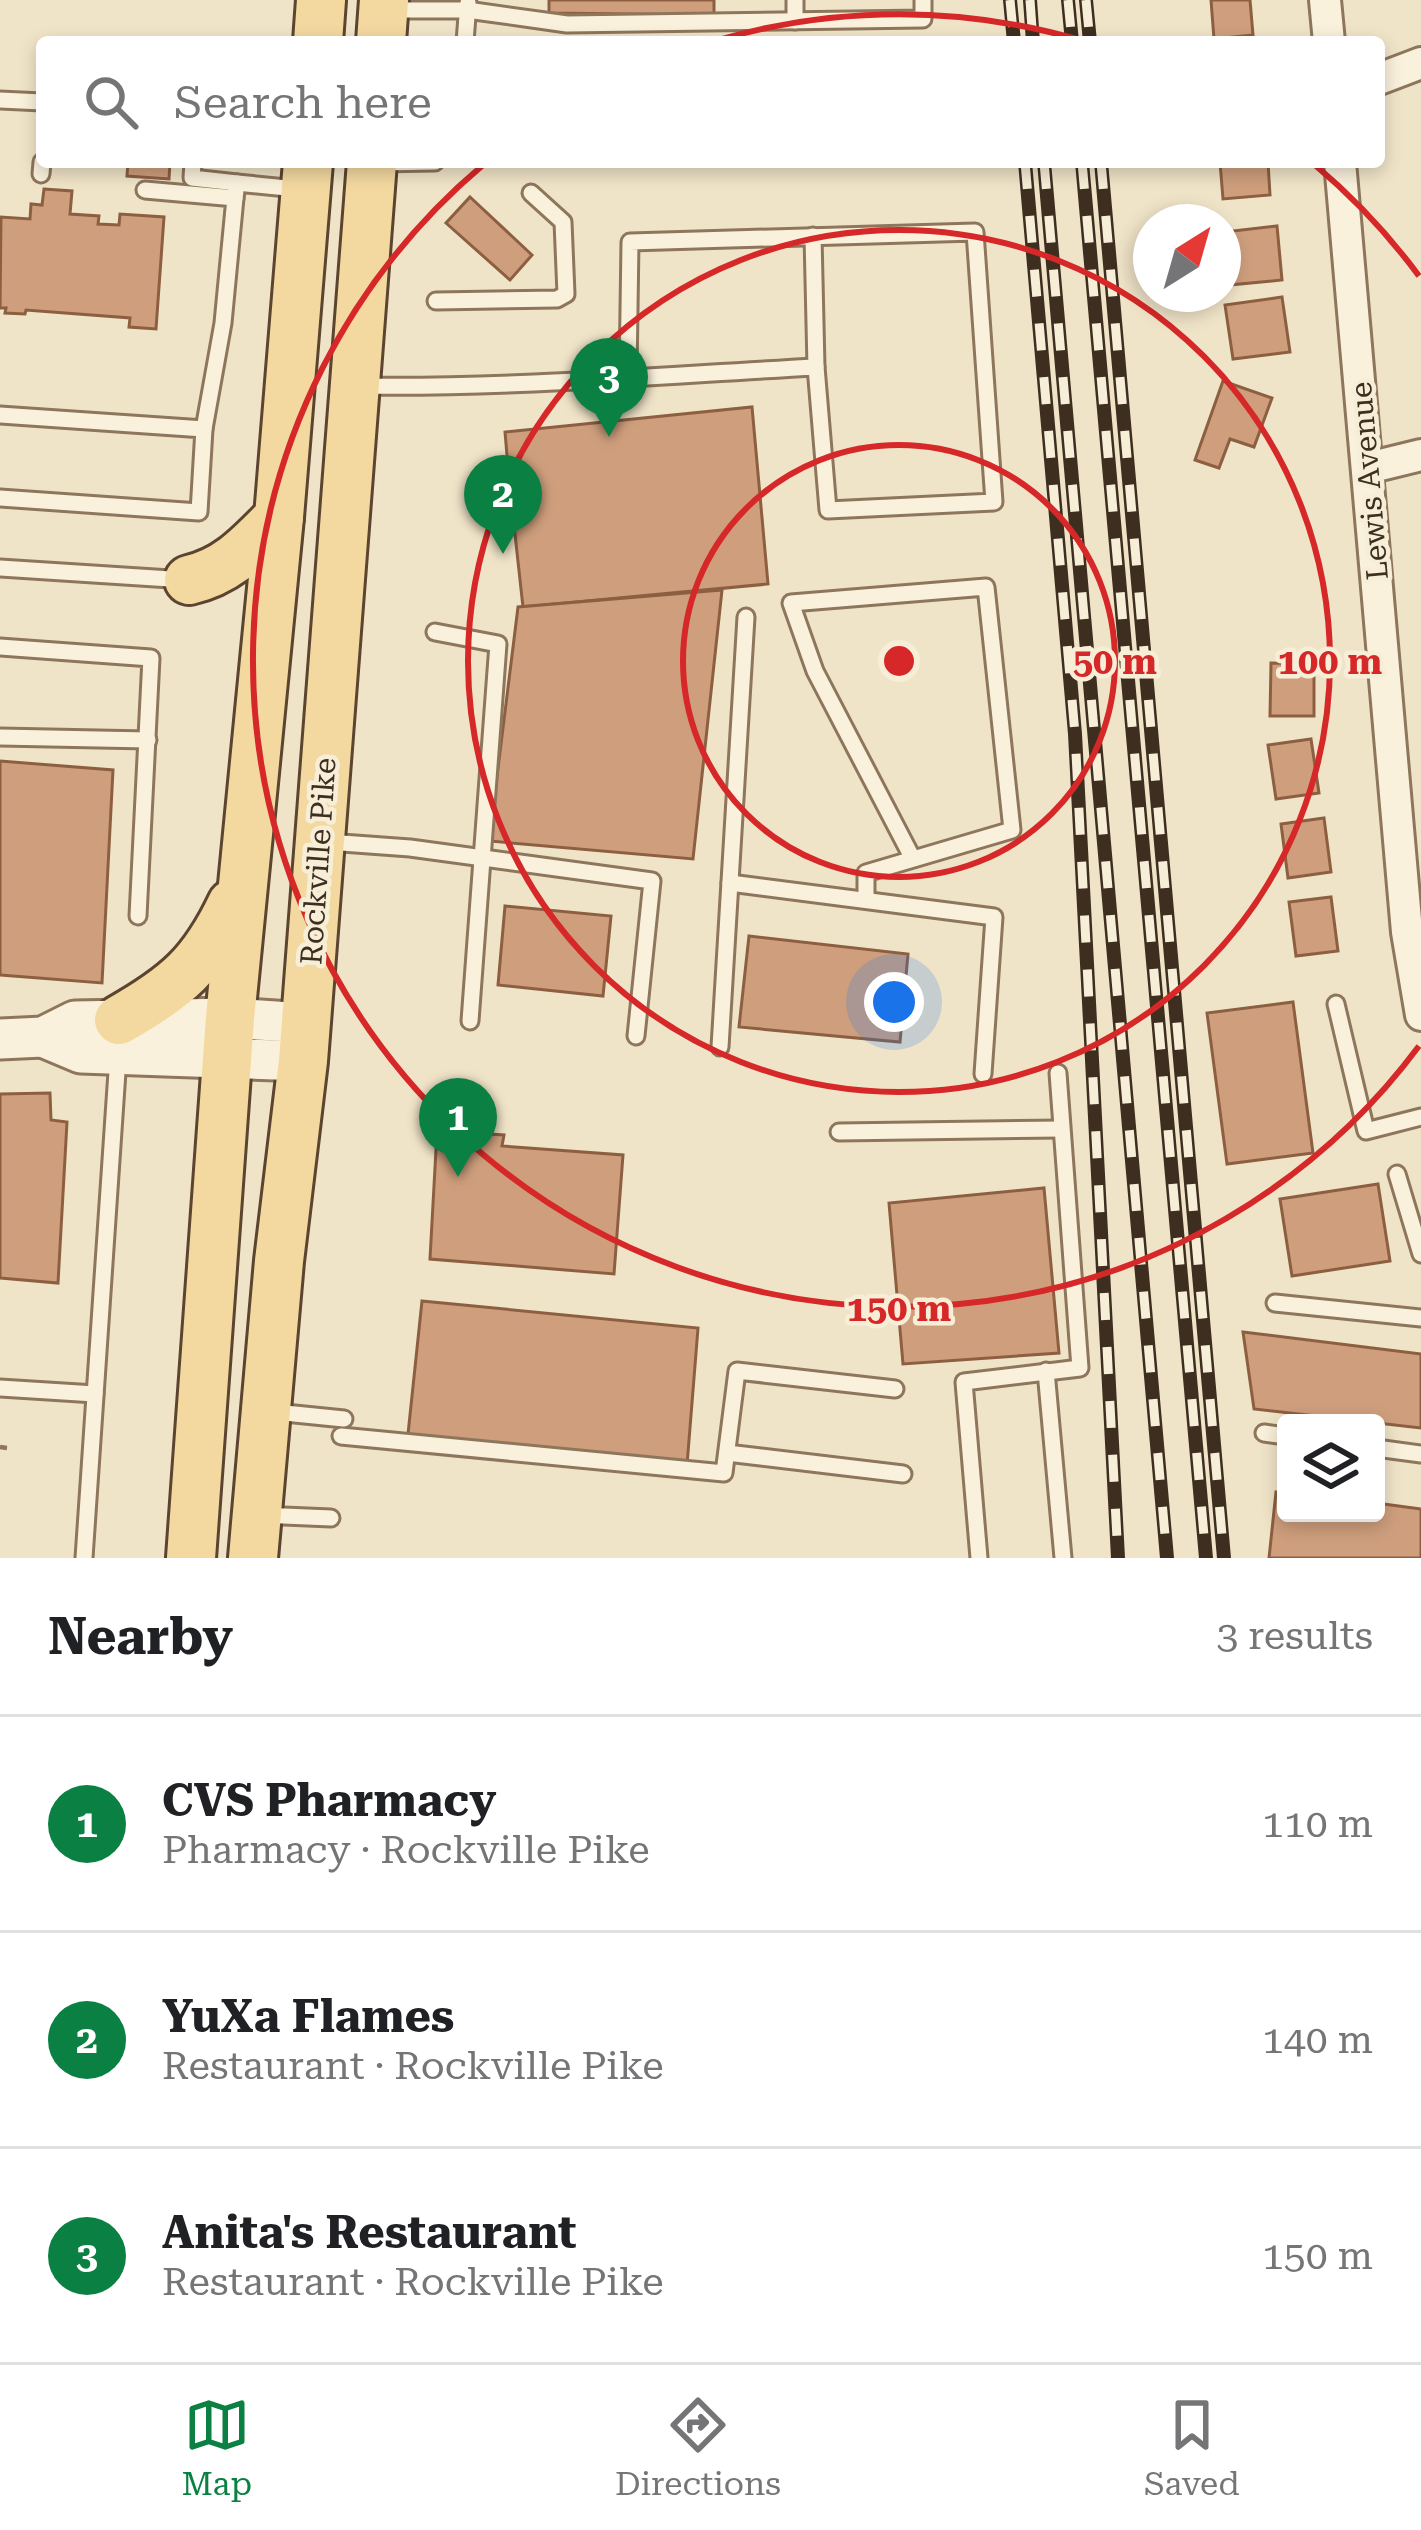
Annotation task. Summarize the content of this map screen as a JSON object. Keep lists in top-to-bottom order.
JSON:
{
  "streets": {
    "main road": ["Rockville Pike"],
    "street": ["Lewis Avenue"]
  },
  "north": "top right",
  "page": {
    "search": "Search here",
    "pins": ["3", "2", "1"],
    "heading": ["Nearby", "3 results"],
    "list": [
      {
        "mark": "1",
        "name": "CVS Pharmacy",
        "note": "Pharmacy · Rockville Pike",
        "value": "110 m"
      },
      {
        "mark": "2",
        "name": "YuXa Flames",
        "note": "Restaurant · Rockville Pike",
        "value": "140 m"
      },
      {
        "mark": "3",
        "name": "Anita's Restaurant",
        "note": "Restaurant · Rockville Pike",
        "value": "150 m"
      }
    ],
    "nav": ["Map", "Directions", "Saved"]
  },
  "rings": ["50 m", "100 m", "150 m"]
}
